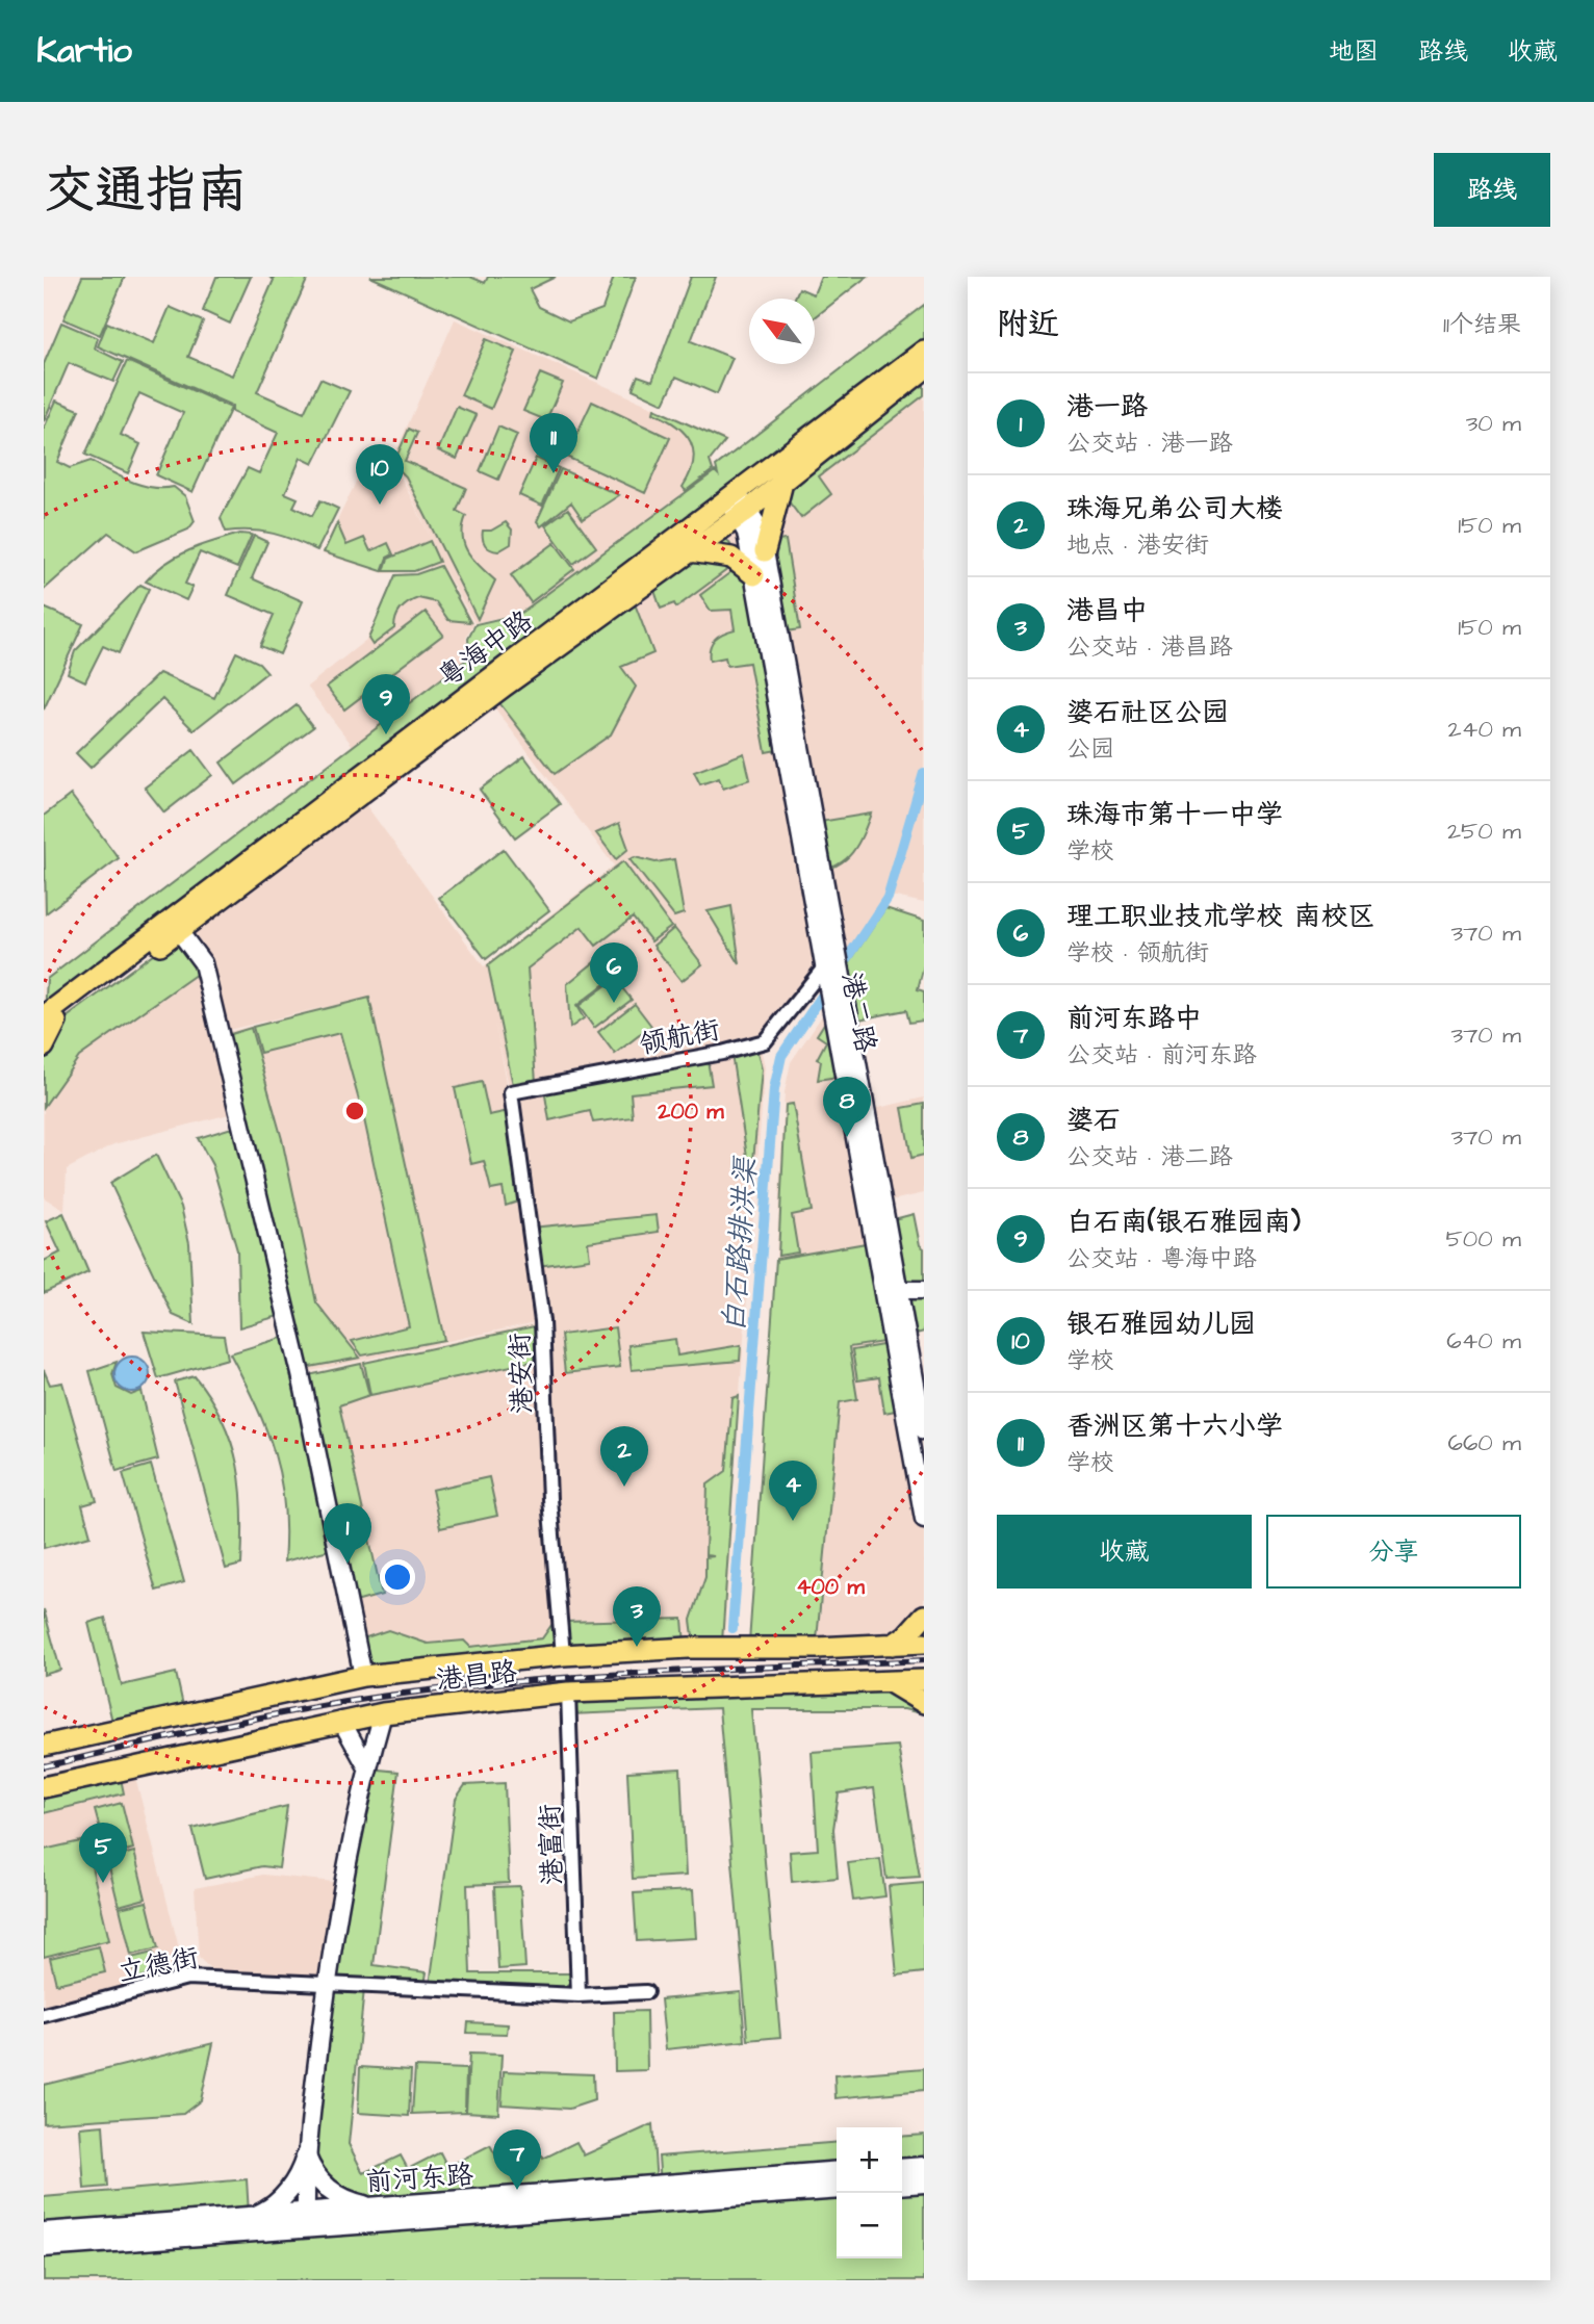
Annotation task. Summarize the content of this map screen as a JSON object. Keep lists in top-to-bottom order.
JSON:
{
  "streets": {
    "main road": ["粤海中路", "港昌路", "前河东路"],
    "street": [
      "港二路",
      "领航街",
      "港安街",
      "港富街",
      "立德街"
    ]
  },
  "crossings": [
    ["粤海中路", "港二路"],
    ["港二路", "领航街"],
    ["领航街", "港安街"],
    ["港安街", "港昌路"],
    ["港昌路", "港富街"]
  ],
  "water": ["白石路排洪渠"],
  "north": "top left",
  "page": {
    "header": "Kartio",
    "nav": ["地图", "路线", "收藏"],
    "title": "交通指南",
    "buttons": [
      "路线",
      ["收藏", "分享"]
    ],
    "heading": ["附近", "11个结果"],
    "list": [
      {
        "mark": "1",
        "name": "港一路",
        "note": "公交站 · 港一路",
        "value": "30 m"
      },
      {
        "mark": "2",
        "name": "珠海兄弟公司大楼",
        "note": "地点 · 港安街",
        "value": "150 m"
      },
      {
        "mark": "3",
        "name": "港昌中",
        "note": "公交站 · 港昌路",
        "value": "150 m"
      },
      {
        "mark": "4",
        "name": "婆石社区公园",
        "note": "公园",
        "value": "240 m"
      },
      {
        "mark": "5",
        "name": "珠海市第十一中学",
        "note": "学校",
        "value": "250 m"
      },
      {
        "mark": "6",
        "name": "理工职业技术学校 南校区",
        "note": "学校 · 领航街",
        "value": "370 m"
      },
      {
        "mark": "7",
        "name": "前河东路中",
        "note": "公交站 · 前河东路",
        "value": "370 m"
      },
      {
        "mark": "8",
        "name": "婆石",
        "note": "公交站 · 港二路",
        "value": "370 m"
      },
      {
        "mark": "9",
        "name": "白石南(银石雅园南)",
        "note": "公交站 · 粤海中路",
        "value": "500 m"
      },
      {
        "mark": "10",
        "name": "银石雅园幼儿园",
        "note": "学校",
        "value": "640 m"
      },
      {
        "mark": "11",
        "name": "香洲区第十六小学",
        "note": "学校",
        "value": "660 m"
      }
    ],
    "pins": [
      "11",
      "10",
      "9",
      "6",
      "8",
      "2",
      "4",
      "1",
      "3",
      "5",
      "7"
    ],
    "map_buttons": ["+", "−"]
  },
  "rings": ["200 m", "400 m"]
}
